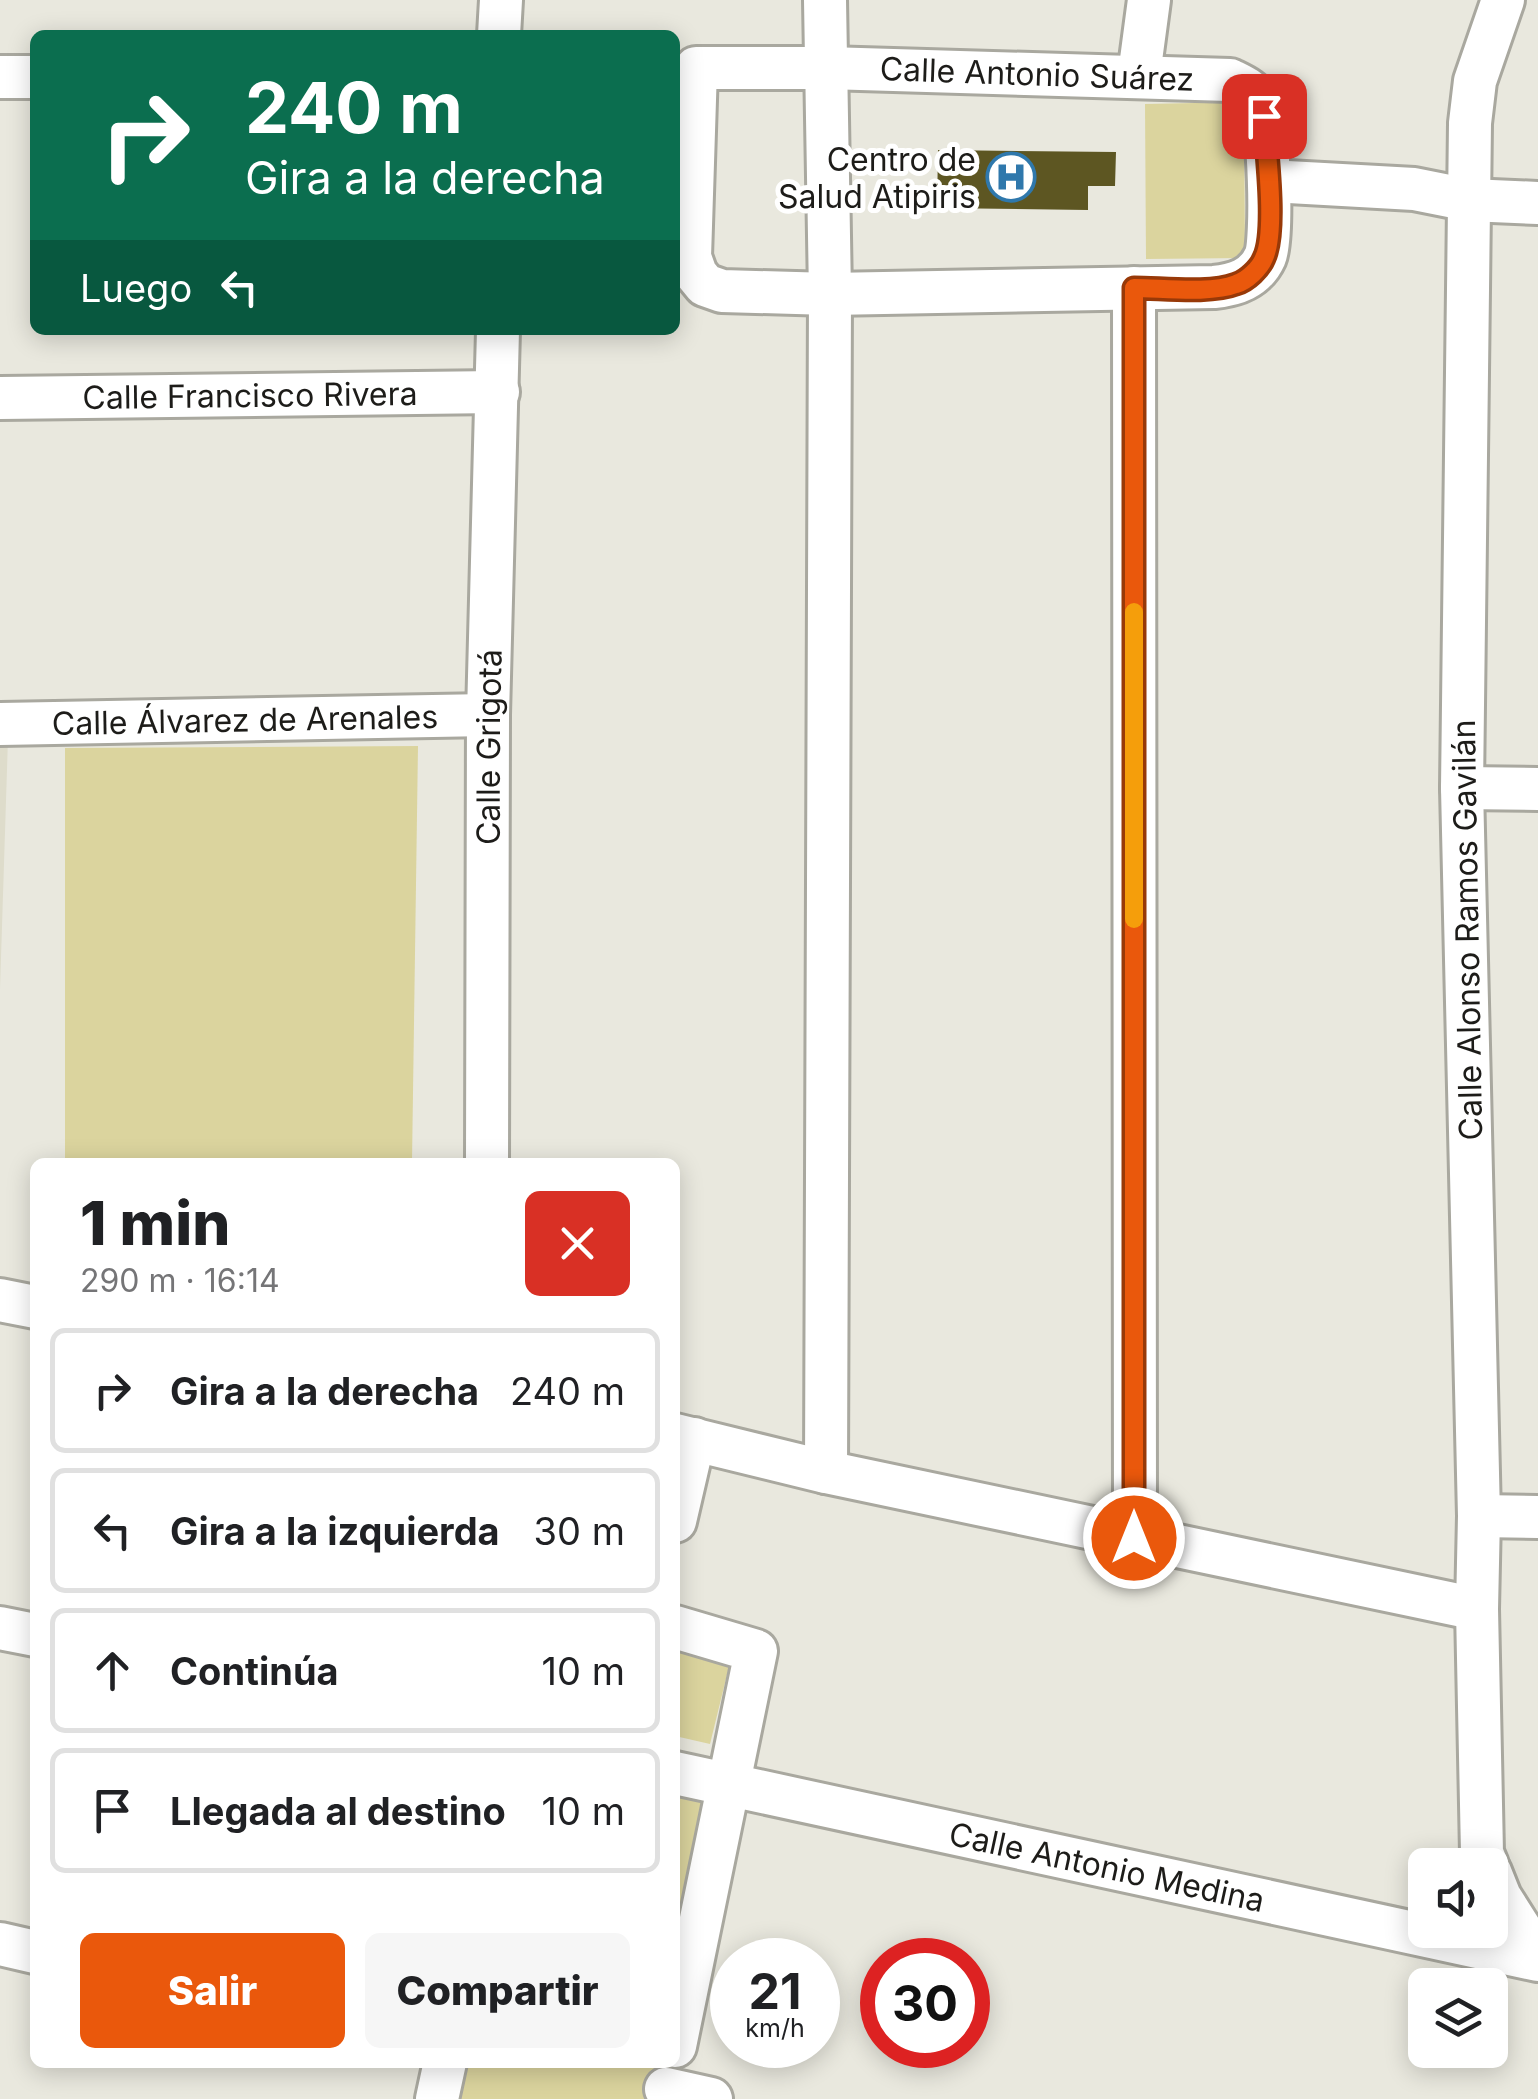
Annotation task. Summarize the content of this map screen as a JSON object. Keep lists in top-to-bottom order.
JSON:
{
  "streets": {
    "street": [
      "Calle Antonio Suárez",
      "Calle Francisco Rivera",
      "Calle Álvarez de Arenales",
      "Calle Grigotá",
      "Calle Alonso Ramos Gavilán",
      "Calle Antonio Medina"
    ]
  },
  "crossings": [
    ["Calle Francisco Rivera", "Calle Grigotá"],
    ["Calle Álvarez de Arenales", "Calle Grigotá"]
  ],
  "places": {
    "hospital": ["Centro de Salud Atipiris"]
  },
  "page": {
    "turn": ["240 m", "Gira a la derecha"],
    "then": "Luego",
    "heading": ["1 min", "290 m · 16:14"],
    "list": [
      {
        "name": "Gira a la derecha",
        "value": "240 m"
      },
      {
        "name": "Gira a la izquierda",
        "value": "30 m"
      },
      {
        "name": "Continúa",
        "value": "10 m"
      },
      {
        "name": "Llegada al destino",
        "value": "10 m"
      }
    ],
    "buttons": ["Salir", "Compartir"],
    "speed": "21 km/h",
    "limit": "30"
  }
}
